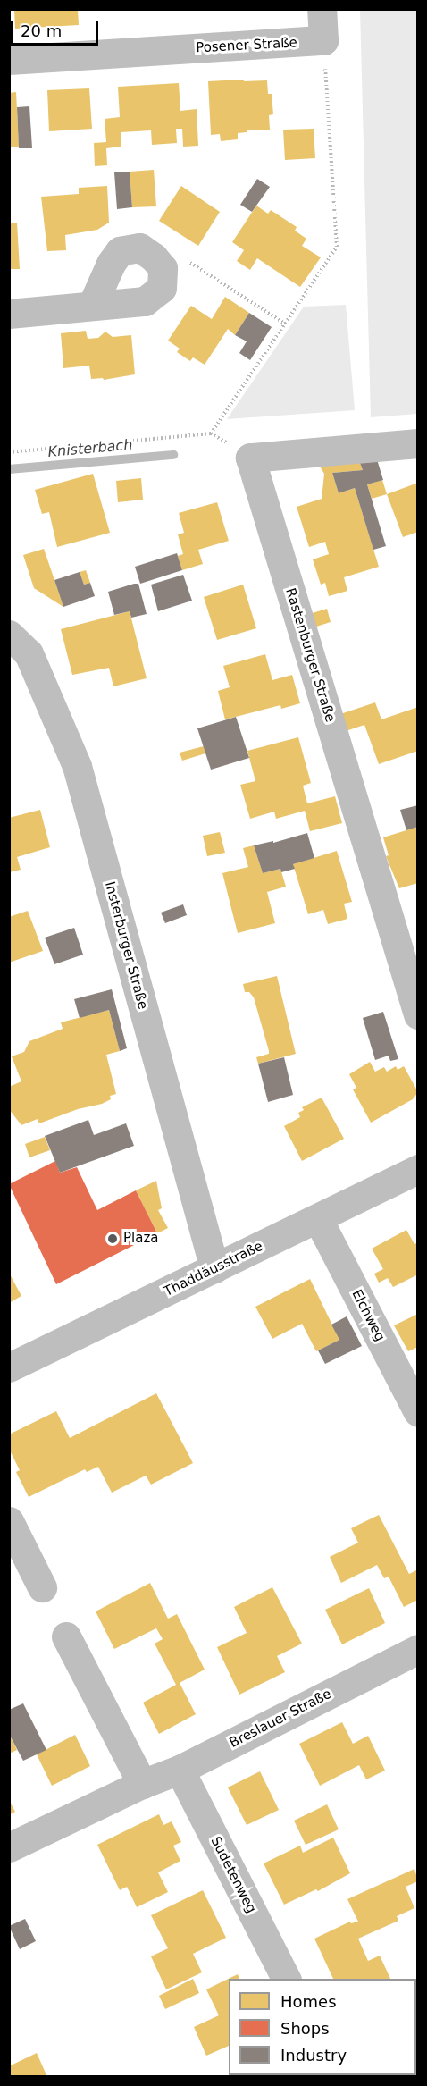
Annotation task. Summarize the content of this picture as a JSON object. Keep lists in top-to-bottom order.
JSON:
{
  "streets": {
    "street": [
      "Posener Straße",
      "Rastenburger Straße",
      "Insterburger Straße",
      "Thaddäusstraße",
      "Elchweg",
      "Breslauer Straße",
      "Sudetenweg"
    ]
  },
  "crossings": [
    ["Insterburger Straße", "Thaddäusstraße"],
    ["Thaddäusstraße", "Elchweg"],
    ["Breslauer Straße", "Sudetenweg"]
  ],
  "water": ["Knisterbach"],
  "places": ["Plaza"],
  "legend": ["Homes", "Shops", "Industry"],
  "scale_bar": "20 m"
}
